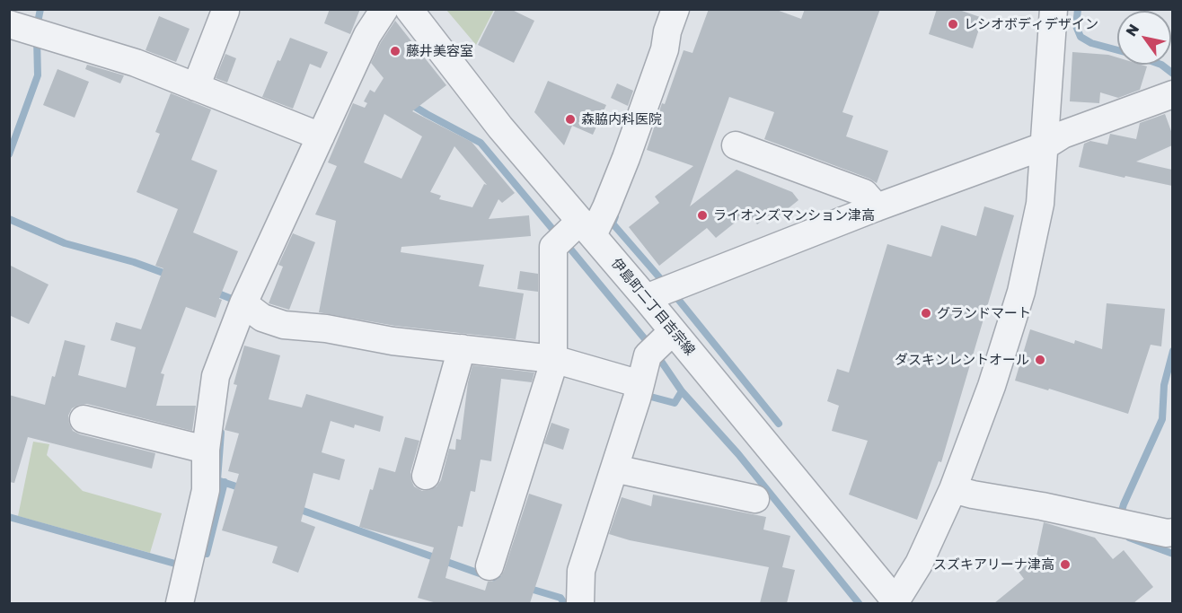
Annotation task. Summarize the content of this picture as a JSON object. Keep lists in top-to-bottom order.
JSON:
{
  "streets": {
    "street": ["伊島町二丁目吉宗線"]
  },
  "places": [
    "レシオボディデザイン",
    "藤井美容室",
    "森脇内科医院",
    "ライオンズマンション津高",
    "グランドマート",
    "ダスキンレントオール",
    "スズキアリーナ津高"
  ],
  "north": "top left"
}
